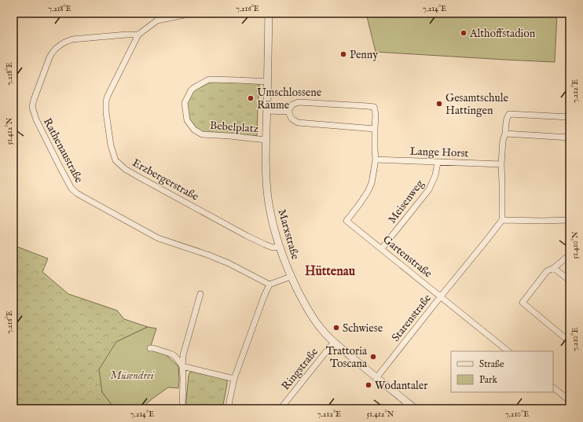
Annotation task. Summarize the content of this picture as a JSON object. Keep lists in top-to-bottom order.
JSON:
{
  "streets": {
    "street": [
      "Bebelplatz",
      "Rathenaustraße",
      "Lange Horst",
      "Erzbergerstraße",
      "Meisenweg",
      "Marxstraße",
      "Gartenstraße",
      "Starenstraße",
      "Ringstraße"
    ]
  },
  "crossings": [
    ["Bebelplatz", "Marxstraße"],
    ["Rathenaustraße", "Erzbergerstraße"],
    ["Lange Horst", "Meisenweg"],
    ["Lange Horst", "Gartenstraße"],
    ["Erzbergerstraße", "Marxstraße"],
    ["Meisenweg", "Gartenstraße"],
    ["Marxstraße", "Starenstraße"],
    ["Marxstraße", "Ringstraße"],
    ["Gartenstraße", "Starenstraße"]
  ],
  "districts": ["Hüttenau"],
  "parks": ["Müsendrei"],
  "places": [
    "Althoffstadion",
    "Penny",
    "Umschlossene Räume",
    "Gesamtschule Hattingen",
    "Schwiese",
    "Trattoria Toscana",
    "Wodantaler"
  ],
  "legend": ["Straße", "Park"],
  "coordinates": [
    "7.218°E",
    "7.216°E",
    "7.214°E",
    "7.212°E",
    "51.412°N",
    "51.410°N",
    "7.210°E"
  ]
}
